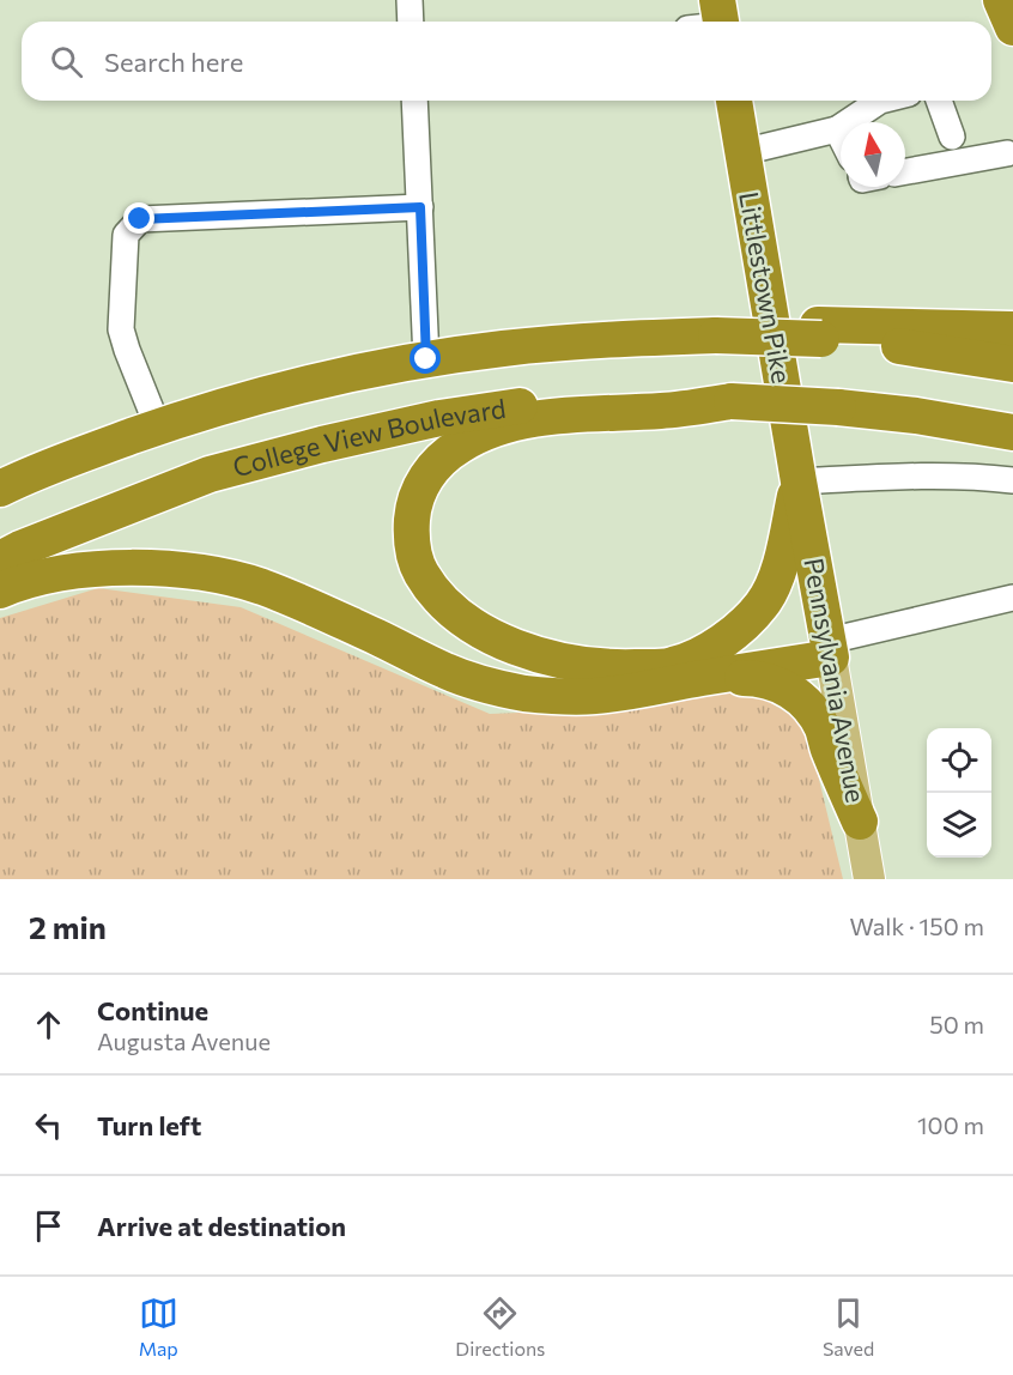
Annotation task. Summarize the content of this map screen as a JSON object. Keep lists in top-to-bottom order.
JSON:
{
  "streets": {
    "highway": ["Littlestown Pike", "College View Boulevard", "Pennsylvania Avenue"]
  },
  "crossings": [
    ["Littlestown Pike", "Pennsylvania Avenue"]
  ],
  "north": "top",
  "page": {
    "search": "Search here",
    "heading": ["2 min", "Walk · 150 m"],
    "list": [
      ["Continue", "Augusta Avenue", "50 m"],
      ["Turn left", "100 m"],
      "Arrive at destination"
    ],
    "nav": ["Map", "Directions", "Saved"]
  }
}
